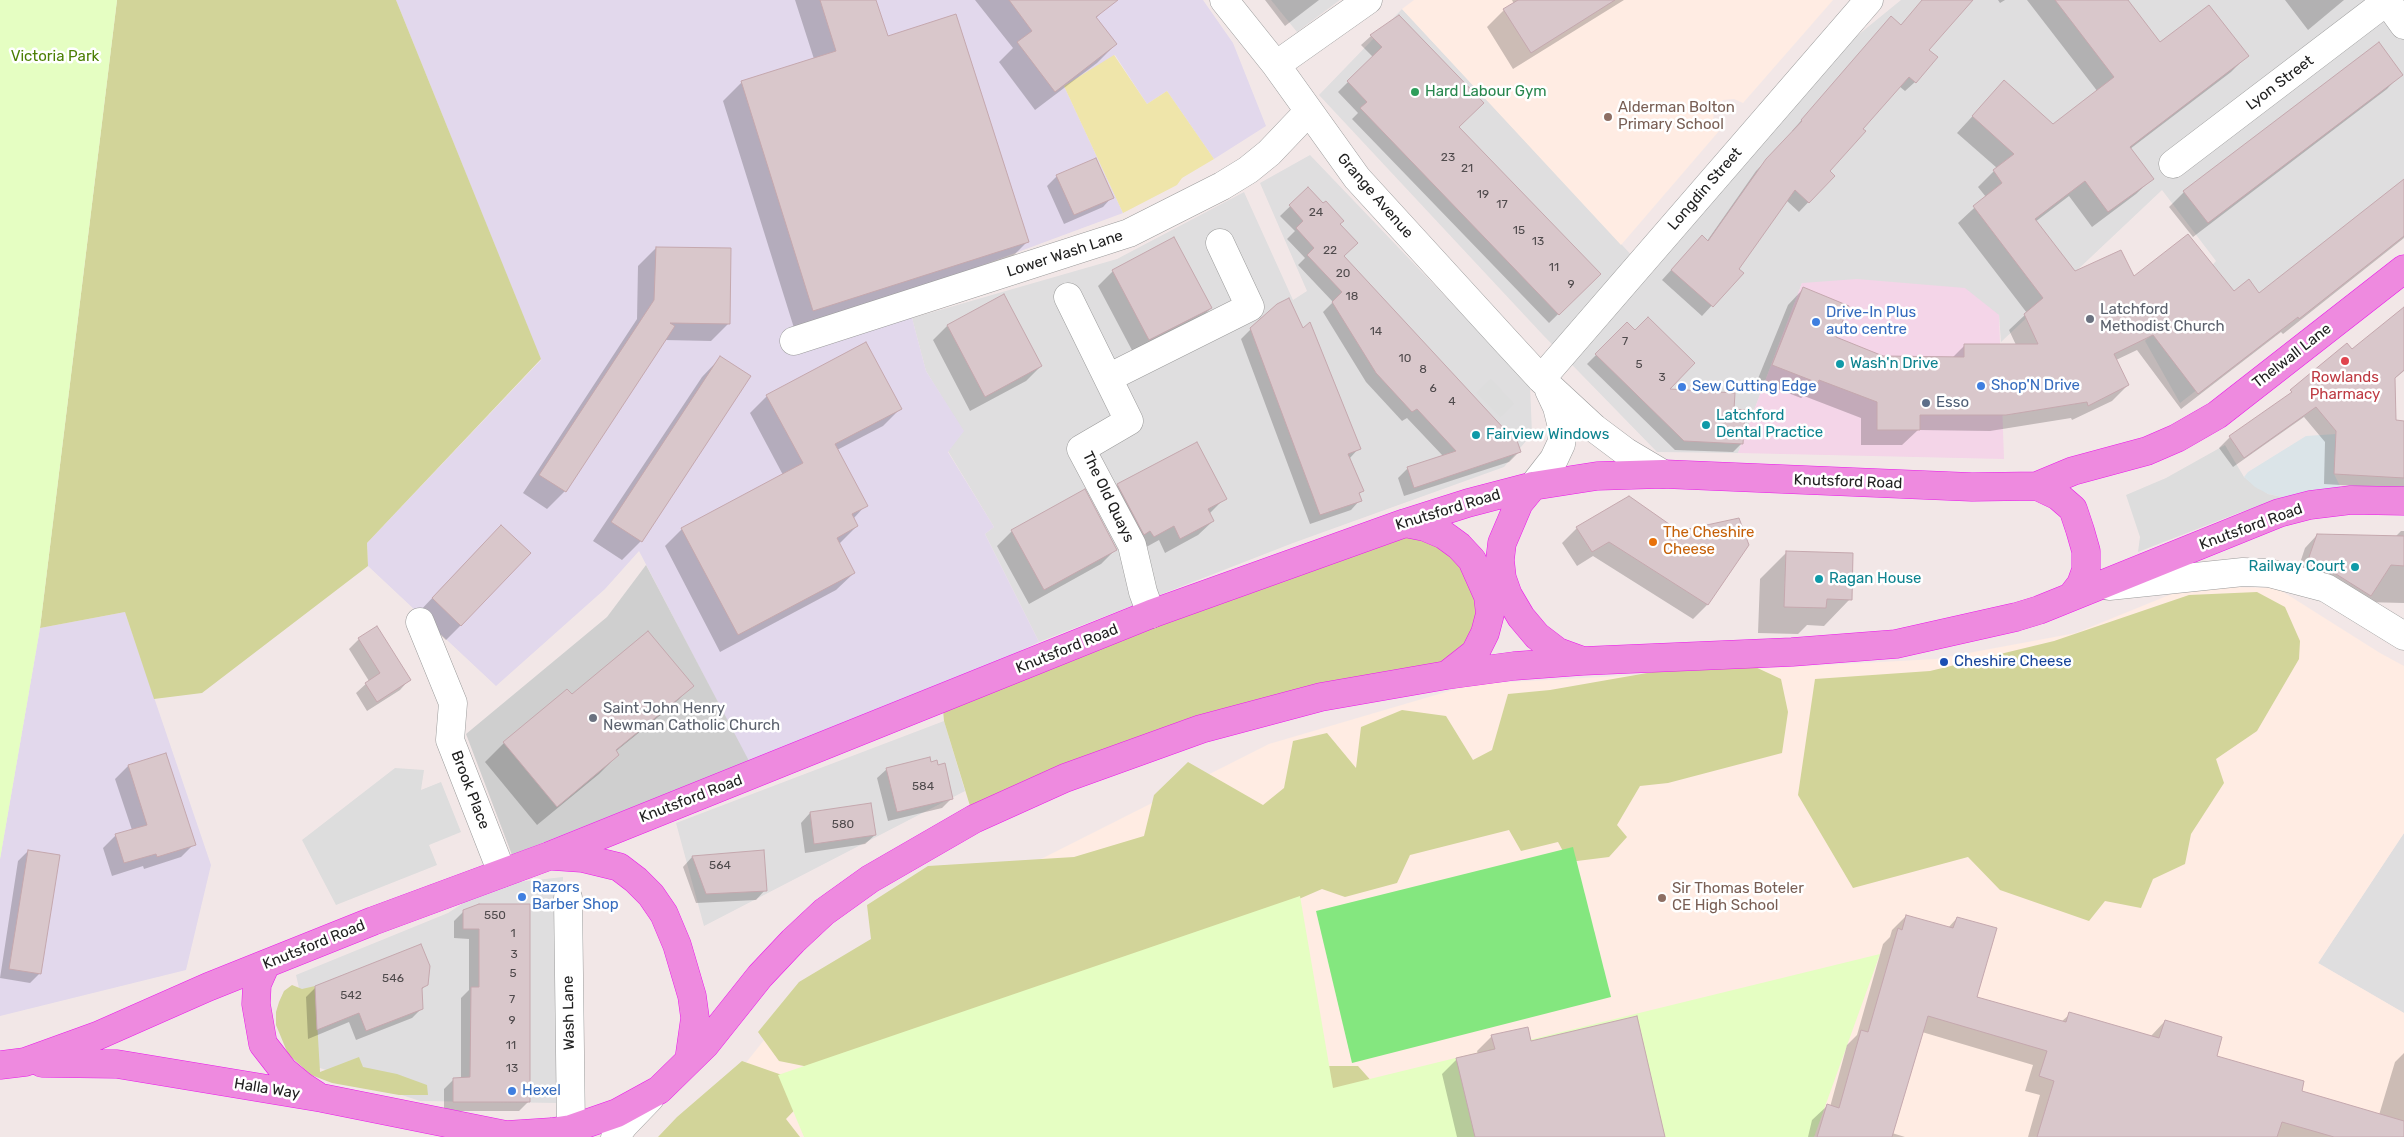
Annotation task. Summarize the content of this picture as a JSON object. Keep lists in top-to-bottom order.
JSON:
{
  "streets": {
    "highway": ["Thelwall Lane", "Knutsford Road", "Halla Way"],
    "street": [
      "Lyon Street",
      "Longdin Street",
      "Grange Avenue",
      "Lower Wash Lane",
      "The Old Quays",
      "Brook Place",
      "Wash Lane"
    ]
  },
  "crossings": [
    ["Longdin Street", "Grange Avenue"],
    ["Grange Avenue", "Lower Wash Lane"],
    ["Grange Avenue", "Knutsford Road"],
    ["Thelwall Lane", "Knutsford Road"],
    ["Knutsford Road", "The Old Quays"],
    ["Knutsford Road", "Brook Place"],
    ["Knutsford Road", "Wash Lane"],
    ["Knutsford Road", "Halla Way"],
    ["Wash Lane", "Halla Way"]
  ],
  "parks": ["Victoria Park"],
  "places": [
    "Hard Labour Gym",
    "Alderman Bolton Primary School",
    "Latchford Methodist Church",
    "Drive-In Plus auto centre",
    "Rowlands Pharmacy",
    "Wash'n Drive",
    "Shop'N Drive",
    "Sew Cutting Edge",
    "Esso",
    "Latchford Dental Practice",
    "Fairview Windows",
    "The Cheshire Cheese",
    "Railway Court",
    "Ragan House",
    "Cheshire Cheese",
    "Saint John Henry Newman Catholic Church",
    "Razors Barber Shop",
    "Sir Thomas Boteler CE High School",
    "Hexel"
  ],
  "house_numbers": [
    "23",
    "21",
    "19",
    "17",
    "24",
    "15",
    "13",
    "22",
    "11",
    "20",
    "9",
    "18",
    "14",
    "7",
    "10",
    "5",
    "8",
    "3",
    "6",
    "4",
    "584",
    "580",
    "564",
    "550",
    "1",
    "3",
    "5",
    "546",
    "542",
    "7",
    "9",
    "11",
    "13"
  ]
}
